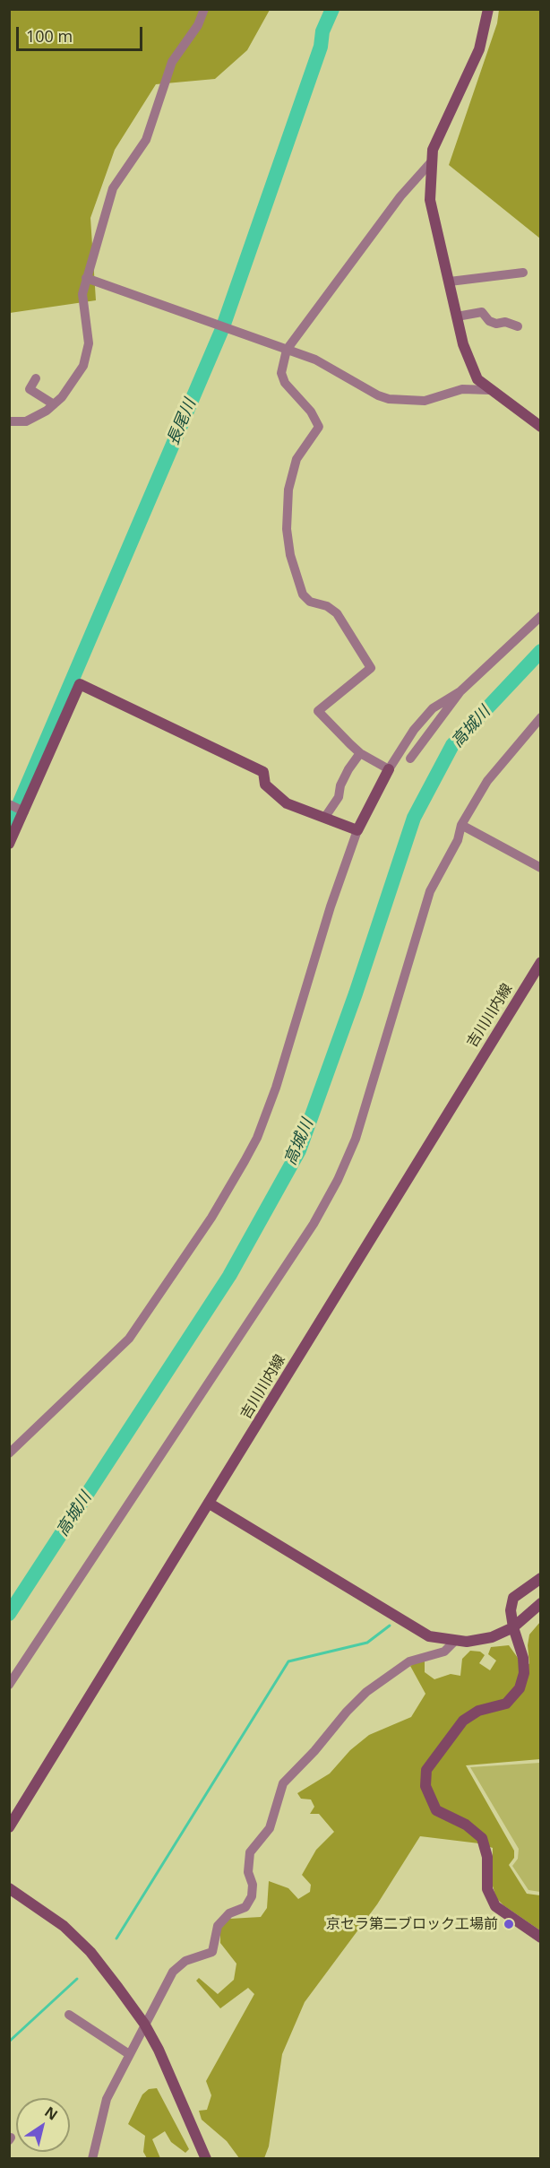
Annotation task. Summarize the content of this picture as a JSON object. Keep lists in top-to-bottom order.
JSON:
{
  "streets": {
    "street": ["吉川川内線"]
  },
  "water": ["長尾川", "高城川"],
  "places": ["京セラ第二ブロック工場前"],
  "scale_bar": "100 m",
  "north": "top right"
}
